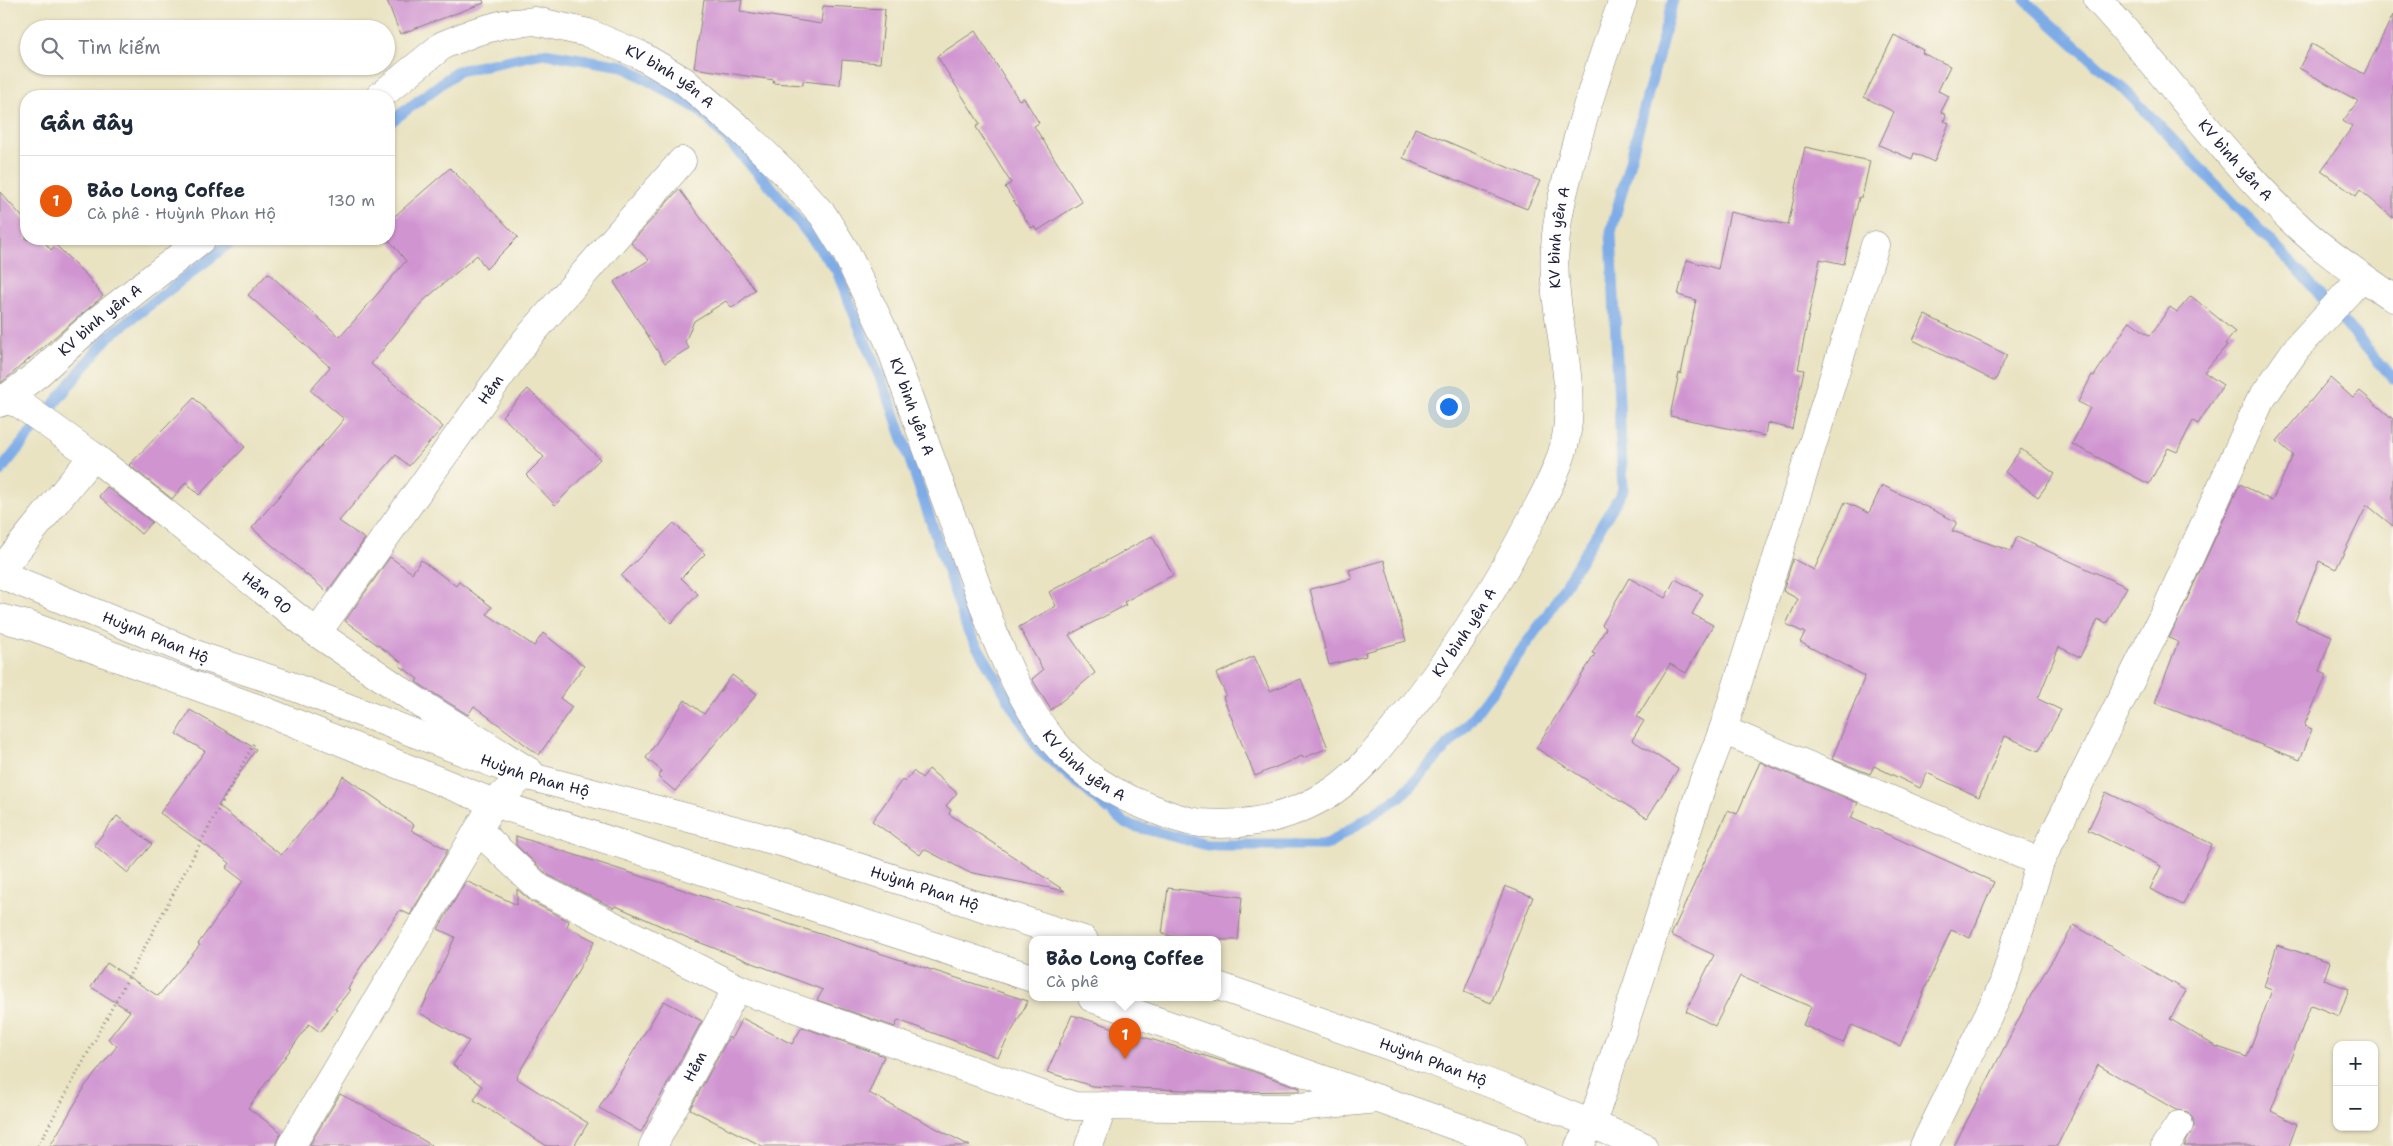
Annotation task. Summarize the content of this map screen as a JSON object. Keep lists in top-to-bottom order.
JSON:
{
  "streets": {
    "street": [
      "KV bình yên A",
      "Hẻm",
      "Hẻm 90",
      "Huỳnh Phan Hộ"
    ]
  },
  "crossings": [
    ["KV bình yên A", "Hẻm 90"],
    ["Hẻm", "Hẻm 90"],
    ["Hẻm 90", "Huỳnh Phan Hộ"]
  ],
  "page": {
    "search": "Tìm kiếm",
    "heading": "Gần đây",
    "list": [
      {
        "mark": "1",
        "name": "Bảo Long Coffee",
        "note": "Cà phê · Huỳnh Phan Hộ",
        "value": "130 m"
      }
    ],
    "popup": ["Bảo Long Coffee", "Cà phê"],
    "pins": "1",
    "map_buttons": ["+", "−"]
  }
}
